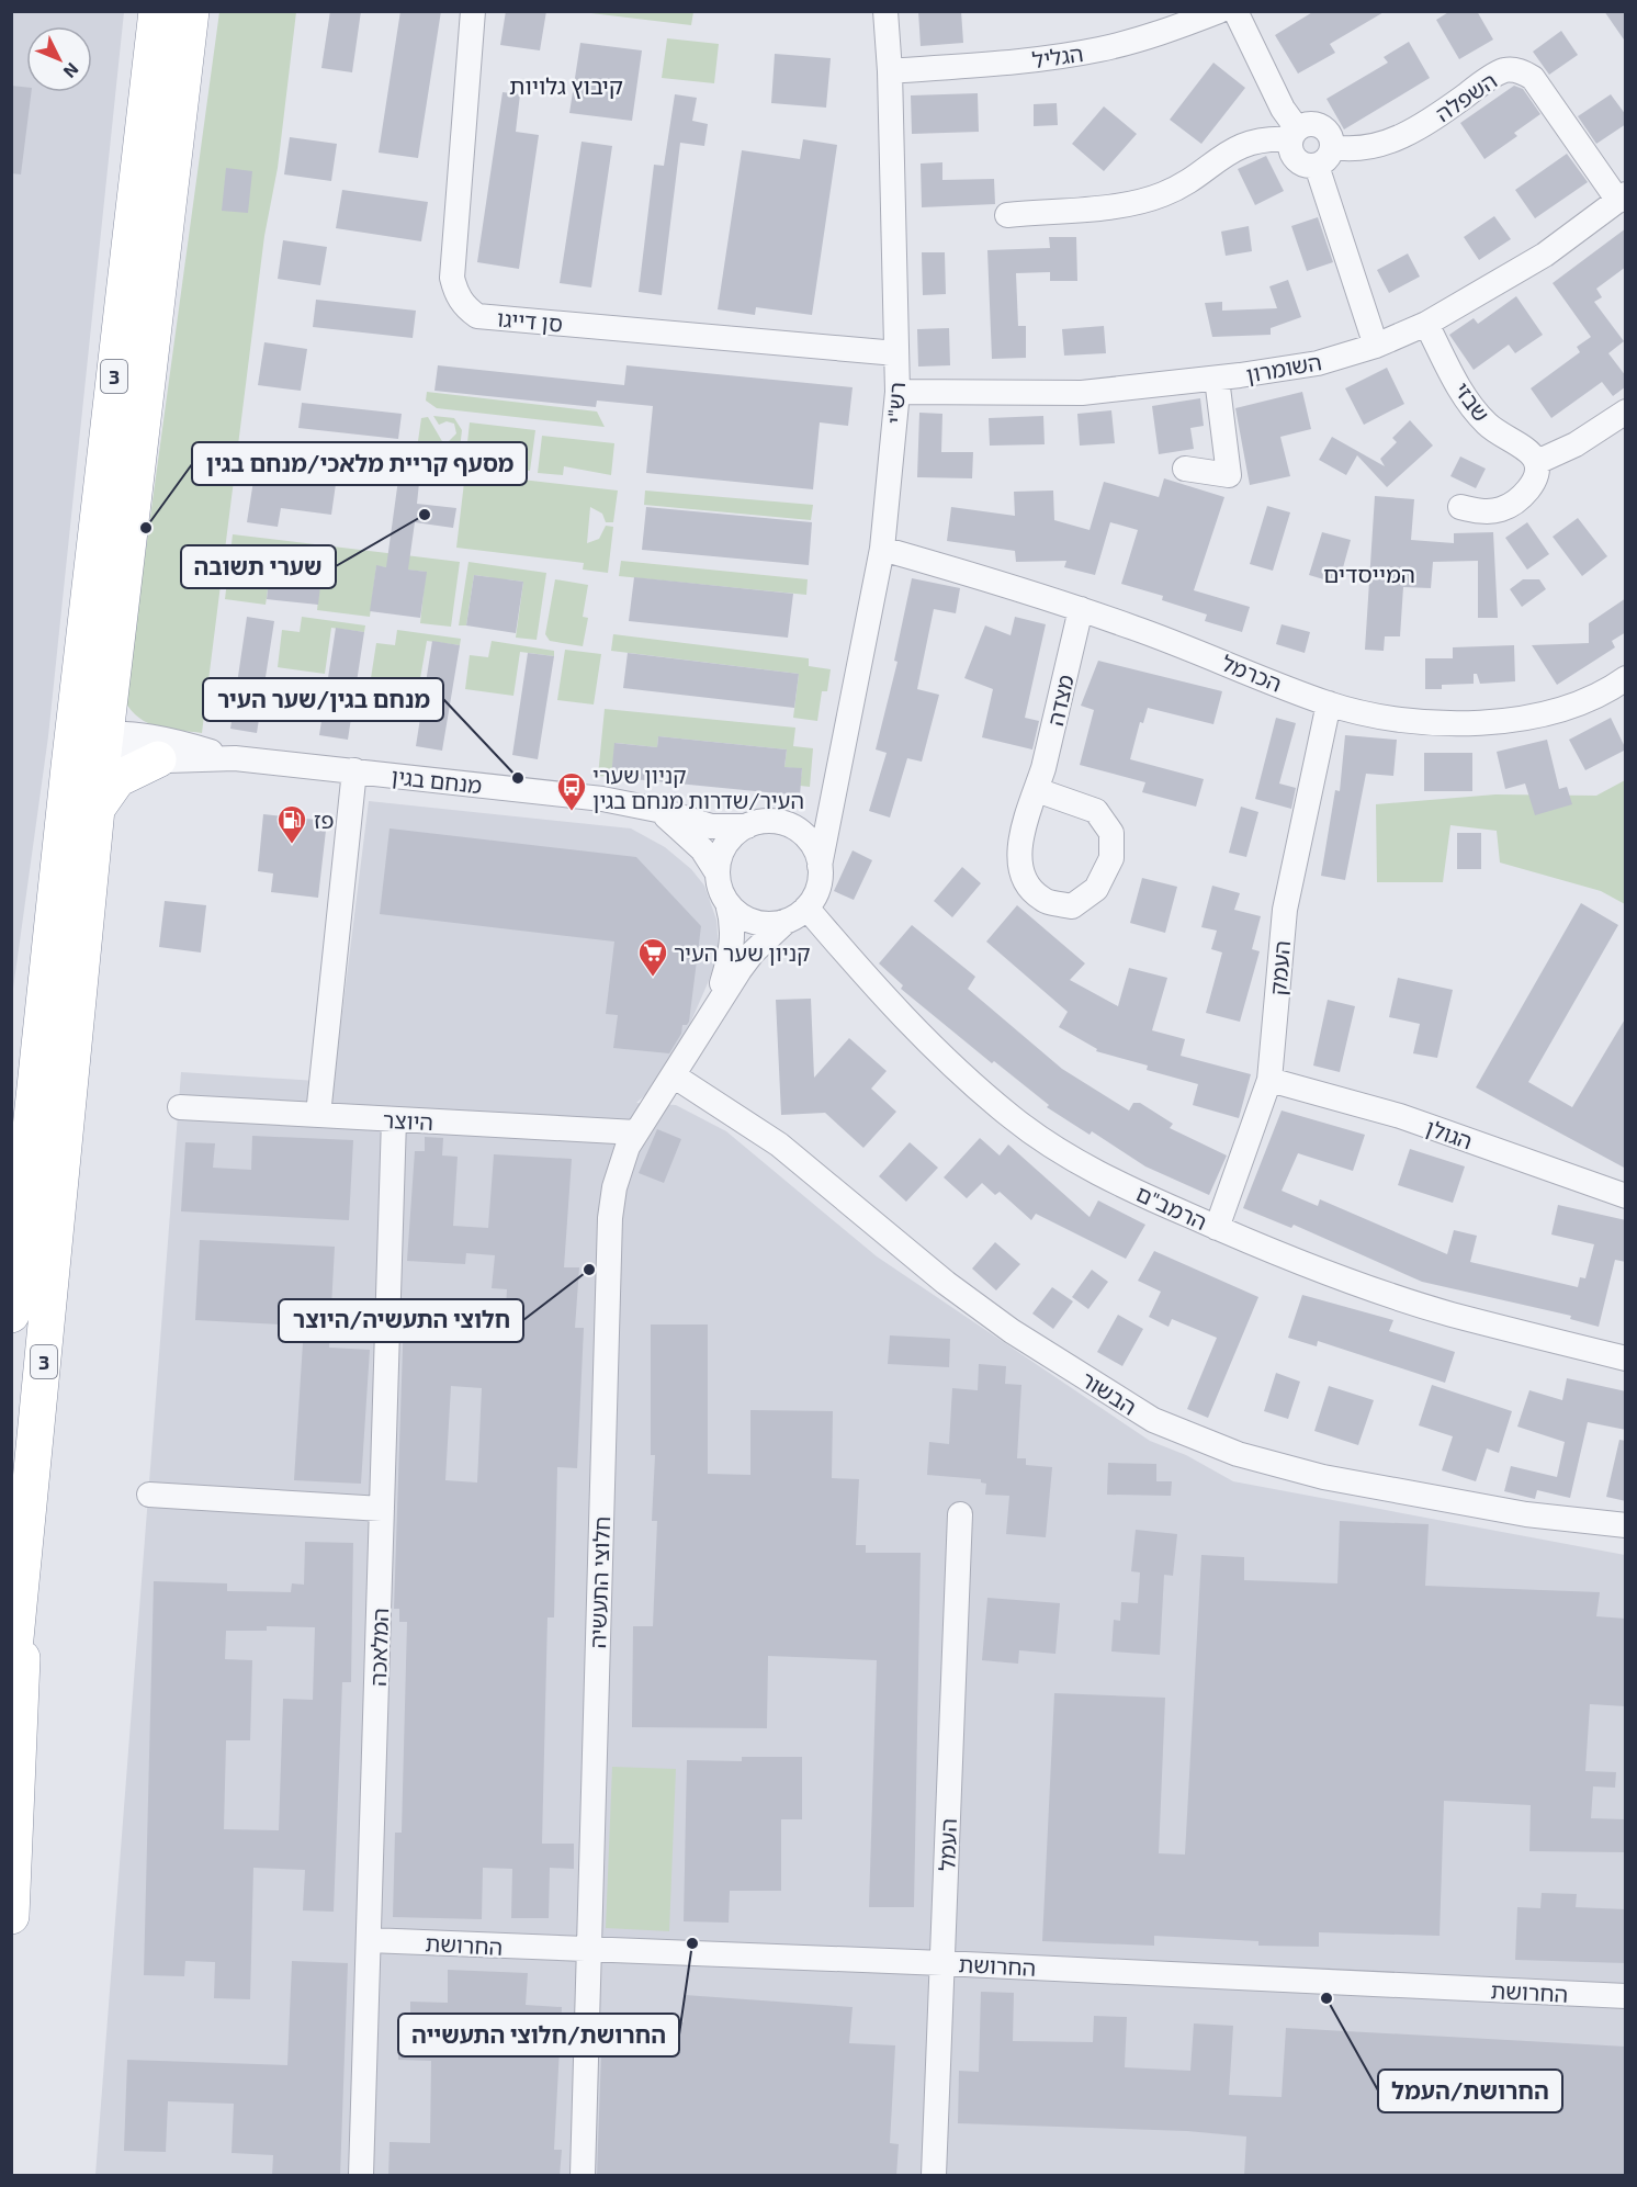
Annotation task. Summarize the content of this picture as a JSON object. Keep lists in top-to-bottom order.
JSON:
{
  "streets": {
    "highway": ["3"],
    "street": [
      "הגליל",
      "השפלה",
      "סן דייגו",
      "השומרון",
      "שבזי",
      "רש\"י",
      "הכרמל",
      "מצדה",
      "מנחם בגין",
      "העמק",
      "היוצר",
      "הגולן",
      "הרמב\"ם",
      "הבשור",
      "חלוצי התעשיה",
      "המלאכה",
      "העמל",
      "החרושת"
    ]
  },
  "crossings": [
    ["הגליל", "רש\"י"],
    ["השפלה", "השומרון"],
    ["סן דייגו", "רש\"י"],
    ["השומרון", "שבזי"],
    ["השומרון", "רש\"י"],
    ["3", "מנחם בגין"],
    ["רש\"י", "הכרמל"],
    ["רש\"י", "מנחם בגין"],
    ["רש\"י", "הרמב\"ם"],
    ["רש\"י", "חלוצי התעשיה"],
    ["הכרמל", "מצדה"],
    ["הכרמל", "העמק"],
    ["מנחם בגין", "הרמב\"ם"],
    ["מנחם בגין", "חלוצי התעשיה"],
    ["העמק", "הגולן"],
    ["העמק", "הרמב\"ם"],
    ["היוצר", "חלוצי התעשיה"],
    ["היוצר", "המלאכה"],
    ["הרמב\"ם", "חלוצי התעשיה"],
    ["הבשור", "חלוצי התעשיה"],
    ["חלוצי התעשיה", "החרושת"],
    ["המלאכה", "החרושת"],
    ["העמל", "החרושת"]
  ],
  "districts": ["קיבוץ גלויות", "המייסדים"],
  "places": {
    "other": [
      "שערי תשובה",
      "מסעף קריית מלאכי/מנחם בגין",
      "מנחם בגין/שער העיר",
      "חלוצי התעשיה/היוצר",
      "החרושת/חלוצי התעשייה",
      "החרושת/העמל"
    ],
    "bus stop": ["קניון שערי העיר/שדרות מנחם בגין"],
    "fuel station": ["פז"],
    "supermarket": ["קניון שער העיר"]
  },
  "north": "bottom right"
}
